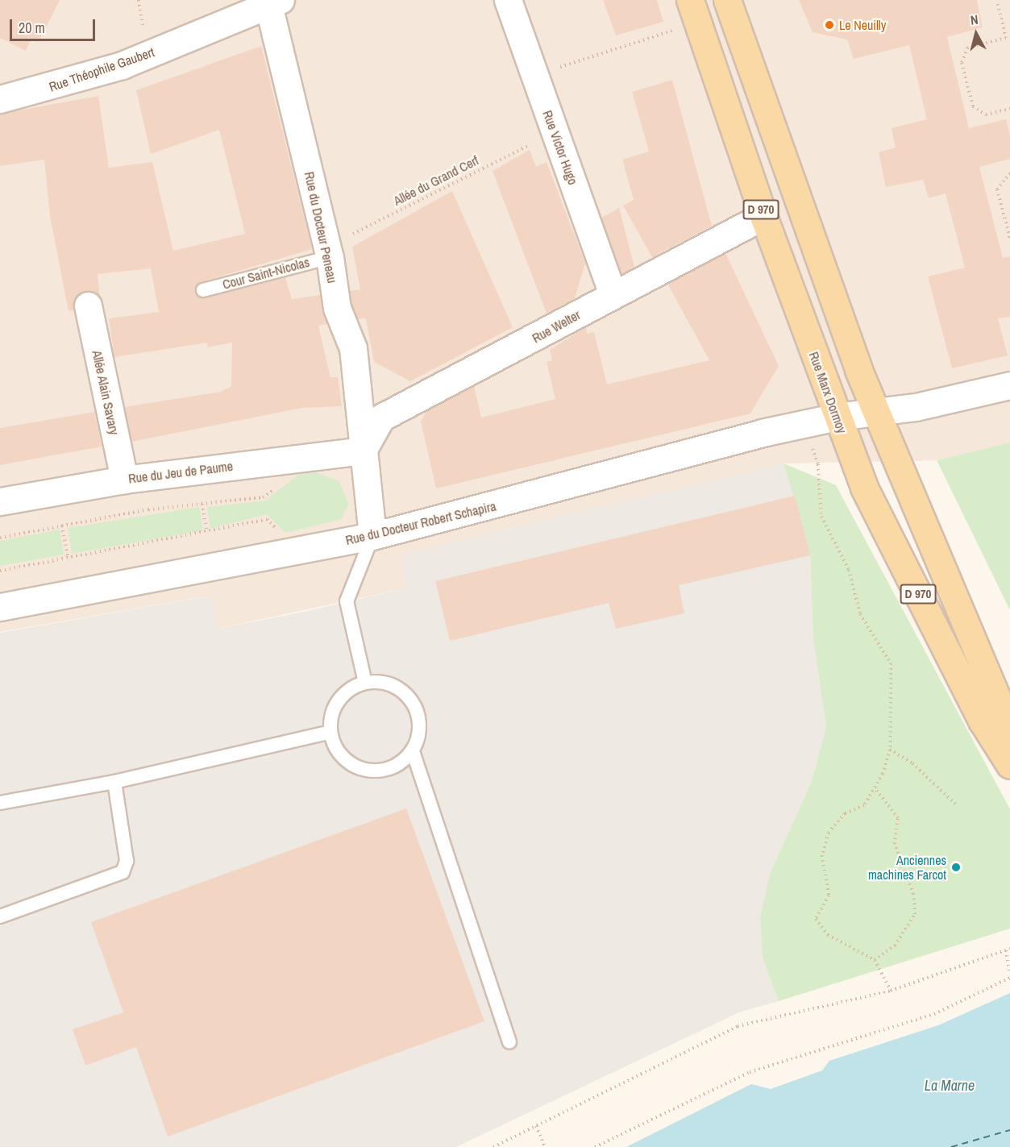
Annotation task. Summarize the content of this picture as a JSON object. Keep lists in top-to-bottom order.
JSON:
{
  "streets": {
    "main road": ["D 970", "Rue Marx Dormoy"],
    "street": [
      "Rue Théophile Gaubert",
      "Rue Victor Hugo",
      "Rue du Docteur Peneau",
      "Rue Welter",
      "Allée Alain Savary",
      "Rue du Jeu de Paume",
      "Rue du Docteur Robert Schapira"
    ],
    "lane": ["Cour Saint-Nicolas"],
    "path": ["Allée du Grand Cerf"]
  },
  "crossings": [
    ["Rue Théophile Gaubert", "Rue du Docteur Peneau"],
    ["Rue Victor Hugo", "Allée du Grand Cerf"],
    ["Rue Victor Hugo", "Rue Welter"],
    ["Allée du Grand Cerf", "Rue du Docteur Peneau"],
    ["Allée du Grand Cerf", "Cour Saint-Nicolas"],
    ["D 970", "Rue du Docteur Robert Schapira"],
    ["Rue du Docteur Peneau", "Cour Saint-Nicolas"],
    ["Rue du Docteur Peneau", "Rue Welter"],
    ["Rue du Docteur Peneau", "Rue du Jeu de Paume"],
    ["Rue du Docteur Peneau", "Rue du Docteur Robert Schapira"],
    ["Rue Welter", "Rue Marx Dormoy"],
    ["Rue Welter", "Rue du Jeu de Paume"],
    ["Allée Alain Savary", "Rue du Jeu de Paume"],
    ["Rue Marx Dormoy", "Rue du Docteur Robert Schapira"]
  ],
  "water": ["La Marne"],
  "places": ["Le Neuilly", "Anciennes machines Farcot"],
  "scale_bar": "20 m",
  "north": "top"
}
